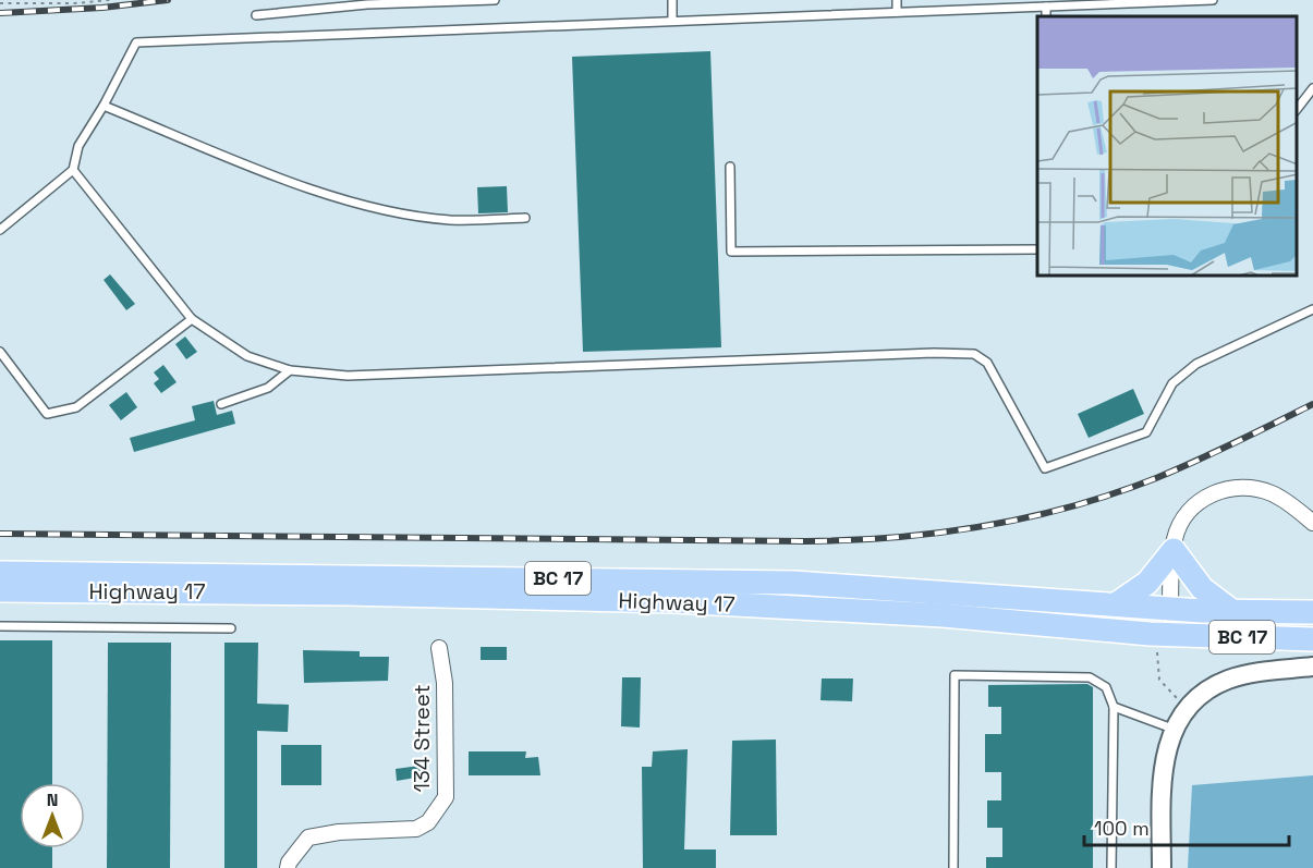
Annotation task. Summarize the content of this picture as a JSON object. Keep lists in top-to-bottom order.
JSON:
{
  "streets": {
    "highway": ["BC 17", "Highway 17"],
    "street": ["134 Street"]
  },
  "scale_bar": "100 m",
  "north": "top"
}
